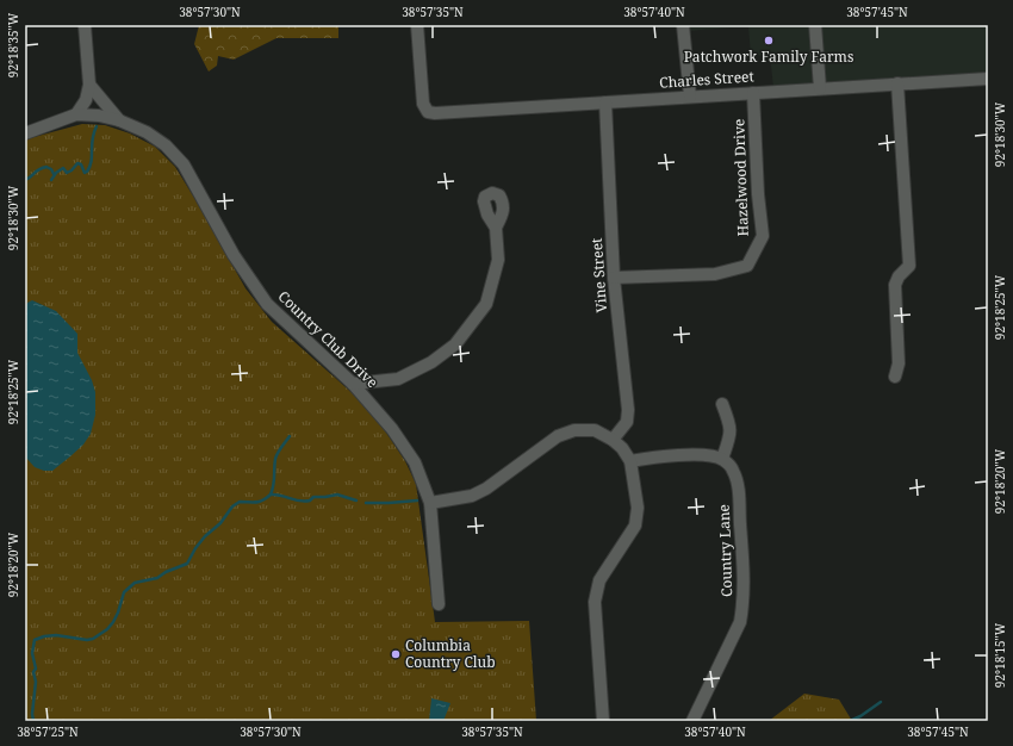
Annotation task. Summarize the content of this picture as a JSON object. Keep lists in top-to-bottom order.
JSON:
{
  "streets": {
    "street": [
      "Charles Street",
      "Hazelwood Drive",
      "Vine Street",
      "Country Club Drive",
      "Country Lane"
    ]
  },
  "crossings": [
    ["Charles Street", "Hazelwood Drive"],
    ["Charles Street", "Vine Street"],
    ["Hazelwood Drive", "Vine Street"]
  ],
  "places": ["Patchwork Family Farms", "Columbia Country Club"],
  "coordinates": [
    "38°57'30\"N",
    "38°57'35\"N",
    "38°57'40\"N",
    "38°57'45\"N",
    "92°18'35\"W",
    "92°18'30\"W",
    "92°18'25\"W",
    "92°18'20\"W",
    "92°18'15\"W",
    "38°57'25\"N"
  ]
}
